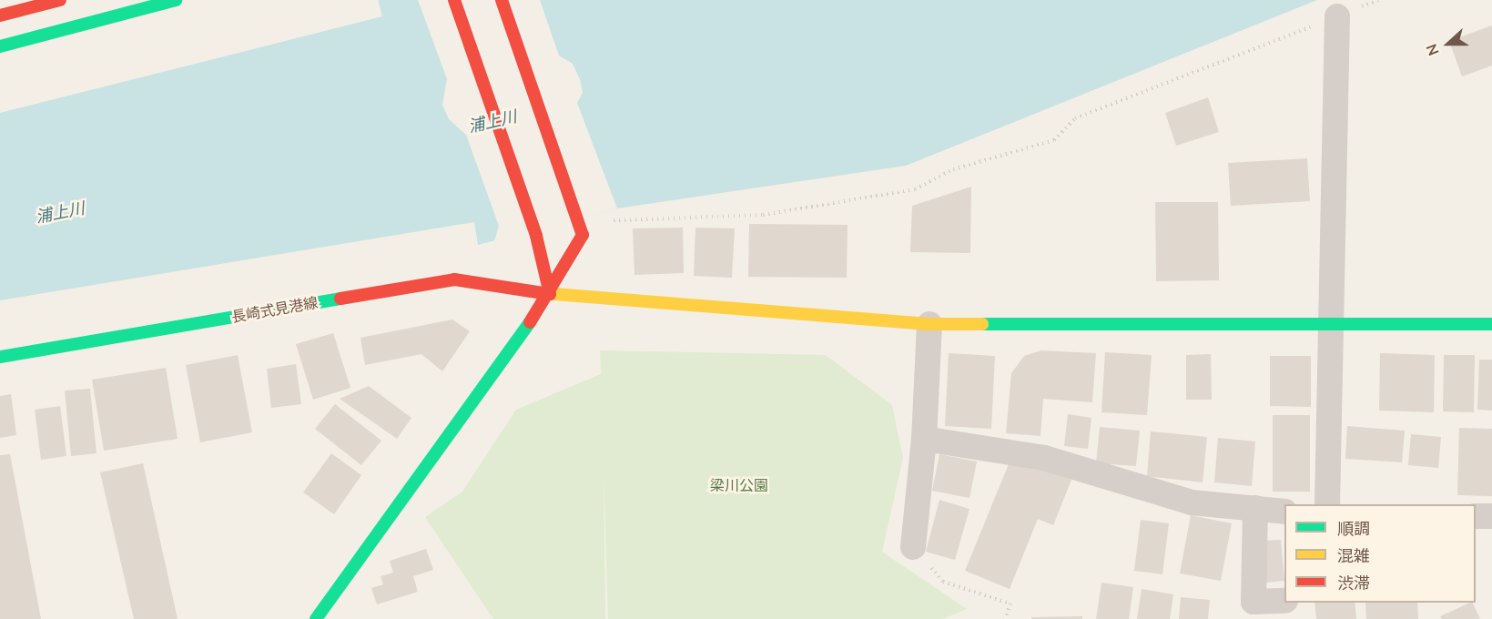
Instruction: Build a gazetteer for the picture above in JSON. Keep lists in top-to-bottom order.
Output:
{
  "streets": {
    "main road": ["長崎式見港線"]
  },
  "water": ["浦上川"],
  "parks": ["梁川公園"],
  "legend": ["順調", "混雑", "渋滞"],
  "north": "left"
}
